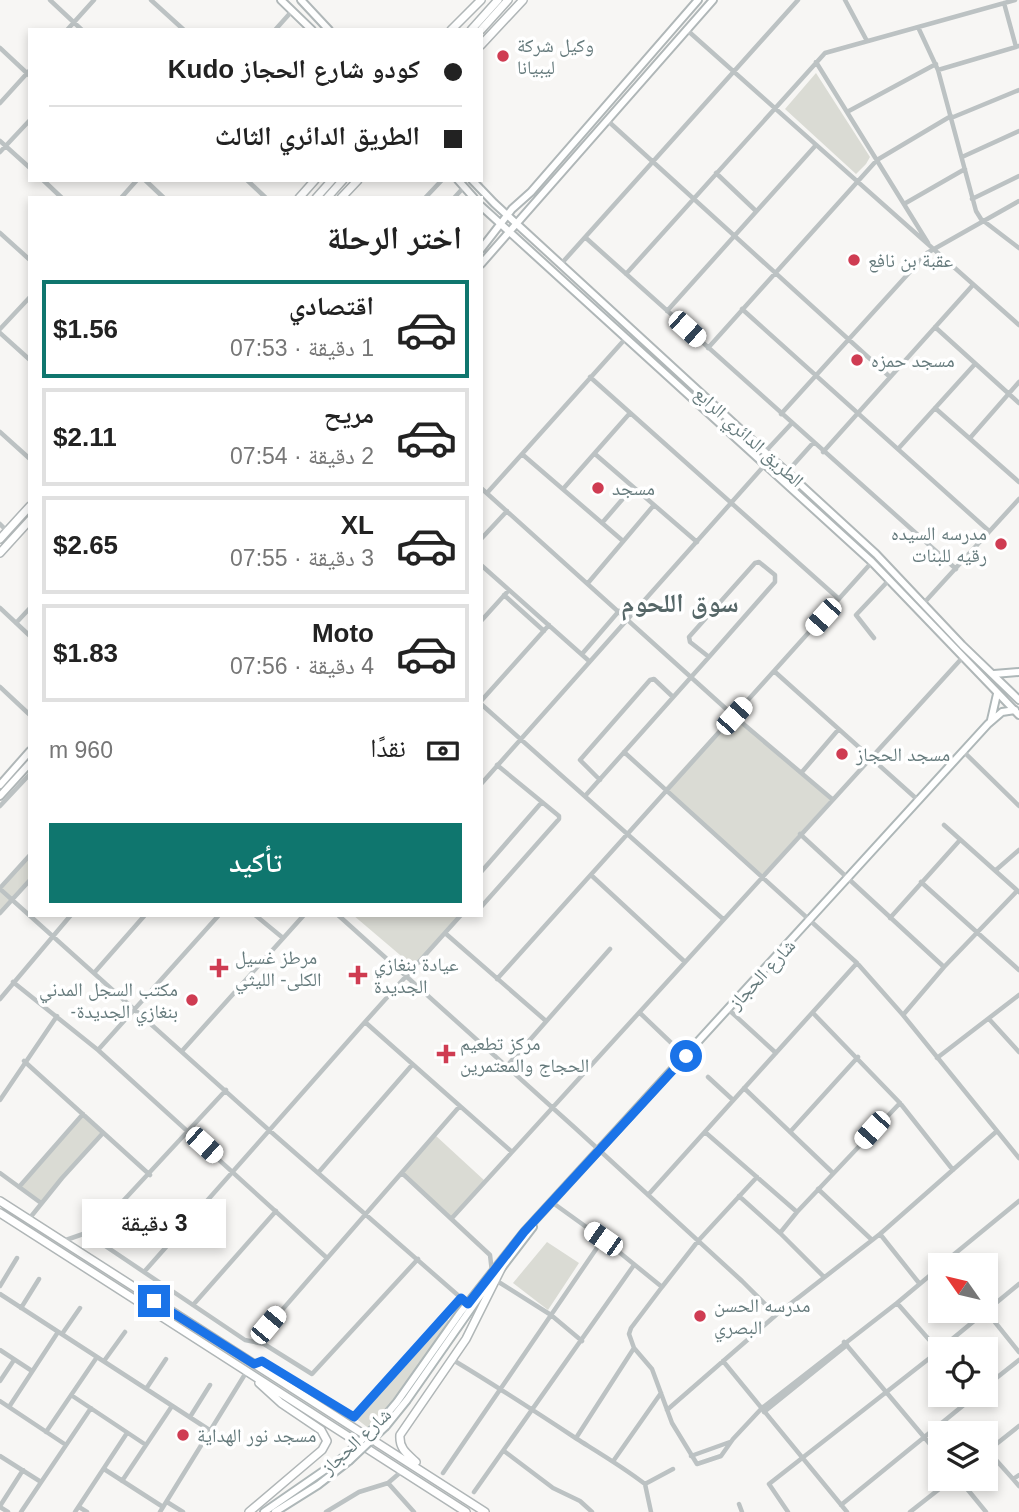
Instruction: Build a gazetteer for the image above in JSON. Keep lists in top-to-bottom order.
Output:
{
  "streets": {
    "main road": ["الطريق الدائري الرابع", "شارع الحجاز"]
  },
  "crossings": [
    ["الطريق الدائري الرابع", "شارع الحجاز"]
  ],
  "districts": ["سوق اللحوم"],
  "places": {
    "other": [
      "وكيل شركة ليبيانا",
      "عقبة بن نافع",
      "مسجد حمزه",
      "مسجد",
      "مدرسه السيده رقيه للبنات",
      "مسجد الحجاز",
      "مكتب السجل المدني -بنغازي الجديدة",
      "مدرسه الحسن البصري",
      "مسجد نور الهداية"
    ],
    "health": ["مرطز غسيل الكلى- الليثي", "عيادة بنغازي الجديدة", "مركز تطعيم الحجاج والمعتمرين"]
  },
  "north": "top left",
  "page": {
    "banner": ["كودو شارع الحجاز Kudo", "الطريق الدائري الثالث"],
    "heading": "اختر الرحلة",
    "list": [
      {
        "name": "اقتصادي",
        "note": "1 دقيقة · 07:53",
        "value": "$1.56"
      },
      {
        "name": "مريح",
        "note": "2 دقيقة · 07:54",
        "value": "$2.11"
      },
      {
        "name": "XL",
        "note": "3 دقيقة · 07:55",
        "value": "$2.65"
      },
      {
        "name": "Moto",
        "note": "4 دقيقة · 07:56",
        "value": "$1.83"
      }
    ],
    "pay": ["نقدًا", "960 m"],
    "buttons": "تأكيد",
    "bubble": "3 دقيقة"
  }
}
